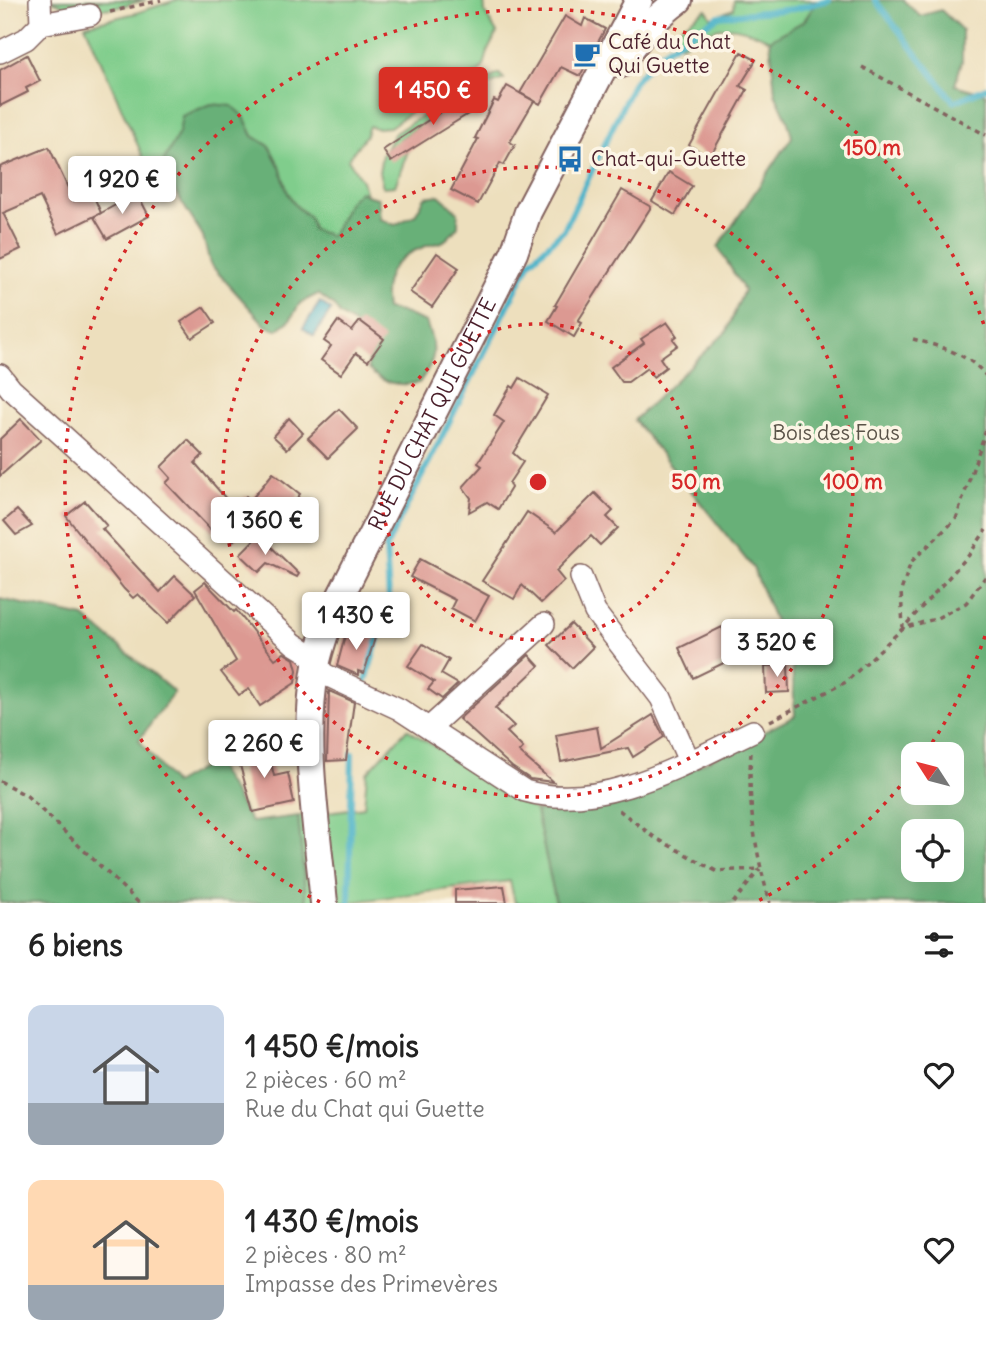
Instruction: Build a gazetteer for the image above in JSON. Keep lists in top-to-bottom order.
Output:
{
  "streets": {
    "main road": ["RUE DU CHAT QUI GUETTE"]
  },
  "parks": ["Bois des Fous"],
  "places": {
    "cafe": ["Café du Chat Qui Guette"],
    "bus stop": ["Chat-qui-Guette"]
  },
  "north": "top left",
  "page": {
    "price": [
      "1 450 €",
      "1 920 €",
      "1 360 €",
      "1 430 €",
      "3 520 €",
      "2 260 €"
    ],
    "heading": "6 biens",
    "list": [
      {
        "name": "1 450 €/mois",
        "note": "2 pièces · 60 m² · Rue du Chat qui Guette"
      },
      {
        "name": "1 430 €/mois",
        "note": "2 pièces · 80 m² · Impasse des Primevères"
      }
    ]
  },
  "rings": ["150 m", "50 m", "100 m"]
}
